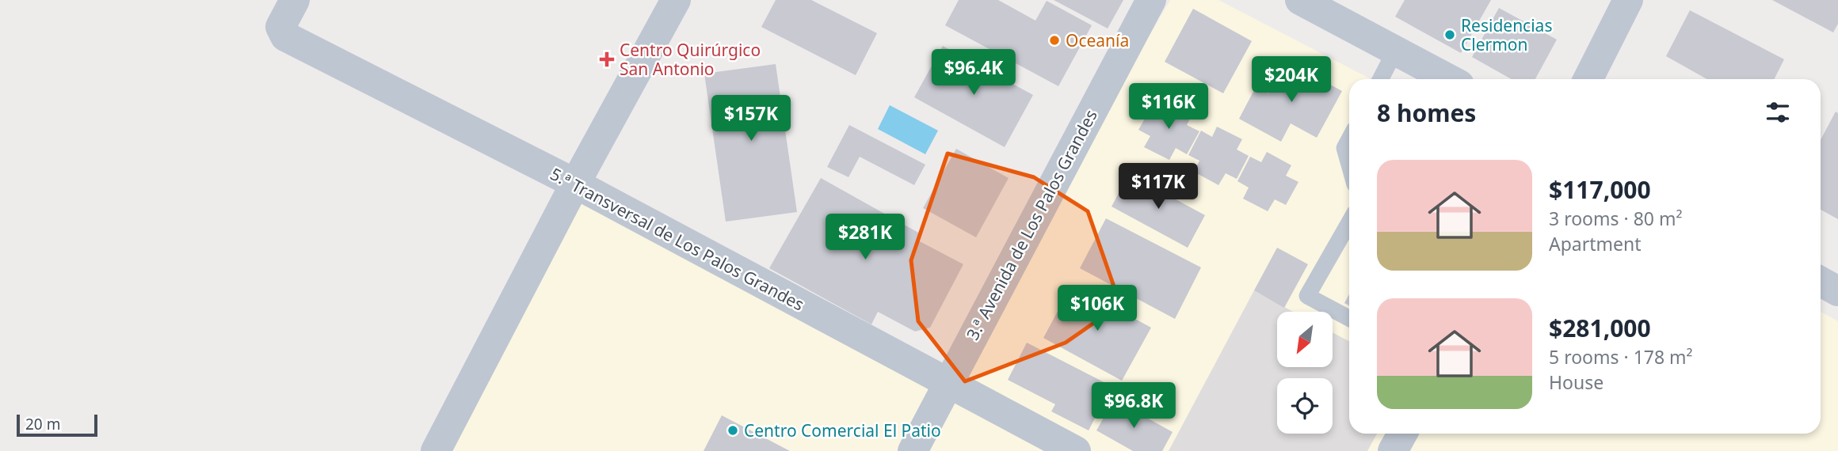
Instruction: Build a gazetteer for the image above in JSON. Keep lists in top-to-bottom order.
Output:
{
  "streets": {
    "street": ["3.ª Avenida de Los Palos Grandes", "5.ª Transversal de Los Palos Grandes"]
  },
  "crossings": [
    ["3.ª Avenida de Los Palos Grandes", "5.ª Transversal de Los Palos Grandes"]
  ],
  "places": {
    "other": ["Residencias Clermon", "Oceanía", "Centro Comercial El Patio"],
    "health": ["Centro Quirúrgico San Antonio"]
  },
  "scale_bar": "20 m",
  "north": "bottom left",
  "page": {
    "price": [
      "$96.4K",
      "$204K",
      "$116K",
      "$157K",
      "$117K",
      "$281K",
      "$106K",
      "$96.8K"
    ],
    "heading": "8 homes",
    "list": [
      {
        "name": "$117,000",
        "note": "3 rooms · 80 m² · Apartment"
      },
      {
        "name": "$281,000",
        "note": "5 rooms · 178 m² · House"
      }
    ],
    "scale": "20 m"
  }
}
